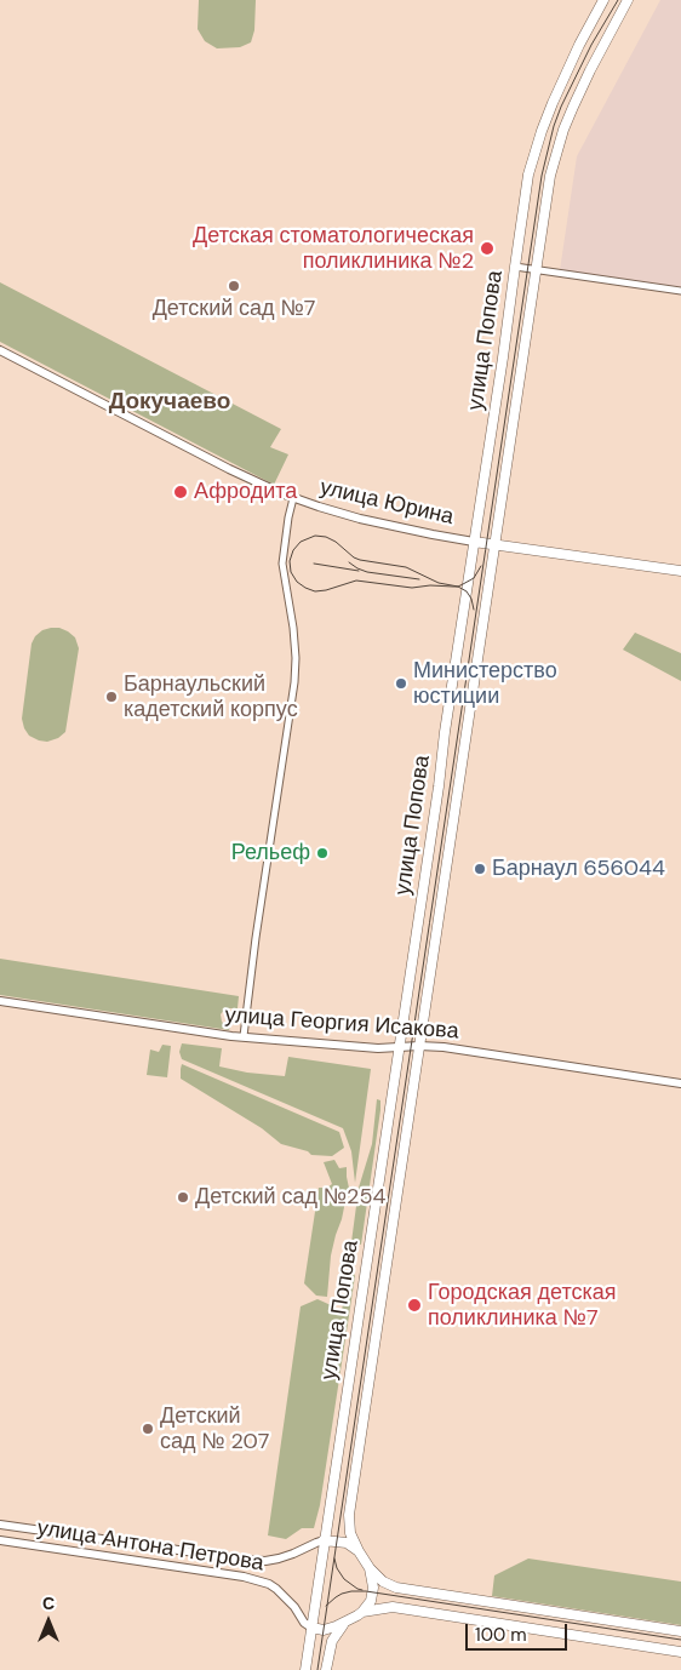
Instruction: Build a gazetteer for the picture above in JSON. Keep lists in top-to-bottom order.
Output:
{
  "streets": {
    "main road": ["улица Попова"],
    "street": ["улица Юрина", "улица Георгия Исакова", "улица Антона Петрова"]
  },
  "crossings": [
    ["улица Попова", "улица Юрина"],
    ["улица Попова", "улица Георгия Исакова"],
    ["улица Попова", "улица Антона Петрова"]
  ],
  "districts": ["Докучаево"],
  "places": [
    "Детская стоматологическая поликлиника №2",
    "Детский сад №7",
    "Афродита",
    "Министерство юстиции",
    "Барнаульский кадетский корпус",
    "Рельеф",
    "Барнаул 656044",
    "Детский сад №254",
    "Городская детская поликлиника №7",
    "Детский сад № 207"
  ],
  "scale_bar": "100 m",
  "north": "top"
}
